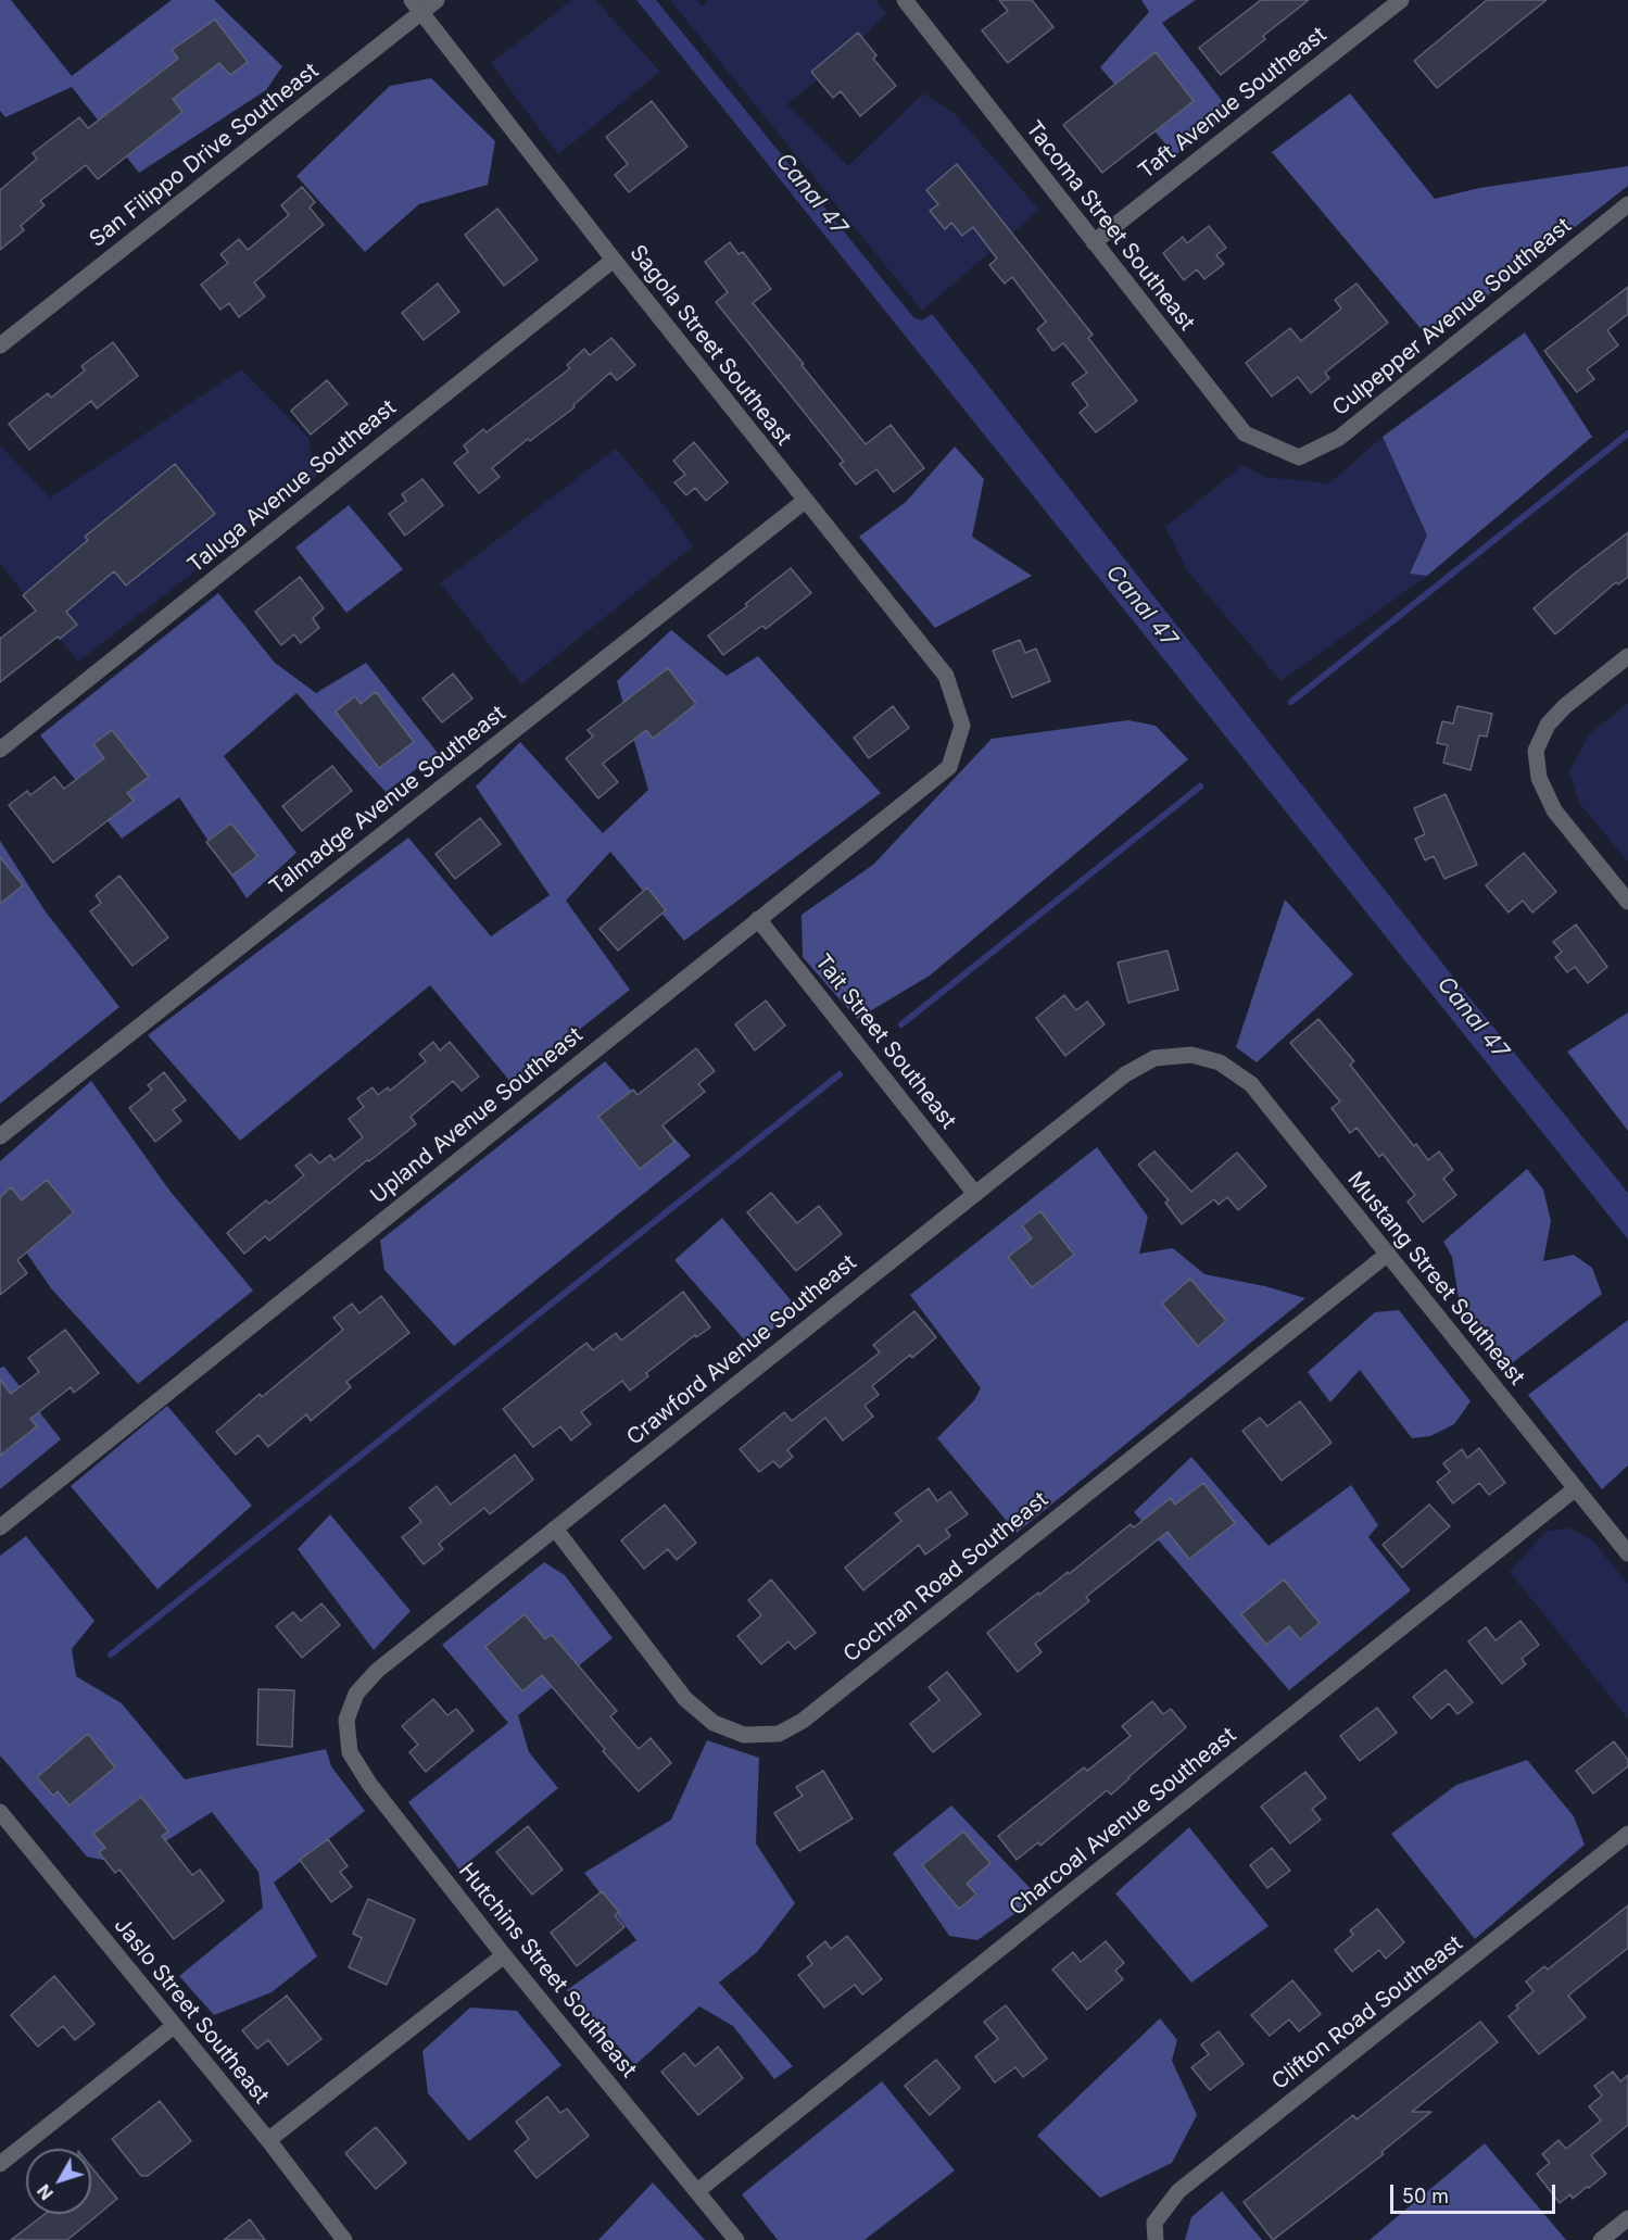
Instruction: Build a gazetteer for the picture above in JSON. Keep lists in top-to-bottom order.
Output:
{
  "streets": {
    "street": [
      "Taft Avenue Southeast",
      "San Filippo Drive Southeast",
      "Tacoma Street Southeast",
      "Culpepper Avenue Southeast",
      "Sagola Street Southeast",
      "Taluga Avenue Southeast",
      "Talmadge Avenue Southeast",
      "Tait Street Southeast",
      "Upland Avenue Southeast",
      "Mustang Street Southeast",
      "Crawford Avenue Southeast",
      "Cochran Road Southeast",
      "Charcoal Avenue Southeast",
      "Hutchins Street Southeast",
      "Jaslo Street Southeast",
      "Clifton Road Southeast"
    ]
  },
  "crossings": [
    ["Taft Avenue Southeast", "Tacoma Street Southeast"],
    ["San Filippo Drive Southeast", "Sagola Street Southeast"],
    ["Tacoma Street Southeast", "Culpepper Avenue Southeast"],
    ["Sagola Street Southeast", "Taluga Avenue Southeast"],
    ["Sagola Street Southeast", "Talmadge Avenue Southeast"],
    ["Sagola Street Southeast", "Upland Avenue Southeast"],
    ["Tait Street Southeast", "Upland Avenue Southeast"],
    ["Tait Street Southeast", "Crawford Avenue Southeast"],
    ["Mustang Street Southeast", "Crawford Avenue Southeast"],
    ["Mustang Street Southeast", "Cochran Road Southeast"],
    ["Mustang Street Southeast", "Charcoal Avenue Southeast"],
    ["Crawford Avenue Southeast", "Cochran Road Southeast"],
    ["Crawford Avenue Southeast", "Hutchins Street Southeast"],
    ["Charcoal Avenue Southeast", "Hutchins Street Southeast"]
  ],
  "water": ["Canal 47"],
  "scale_bar": "50 m",
  "north": "bottom left"
}
